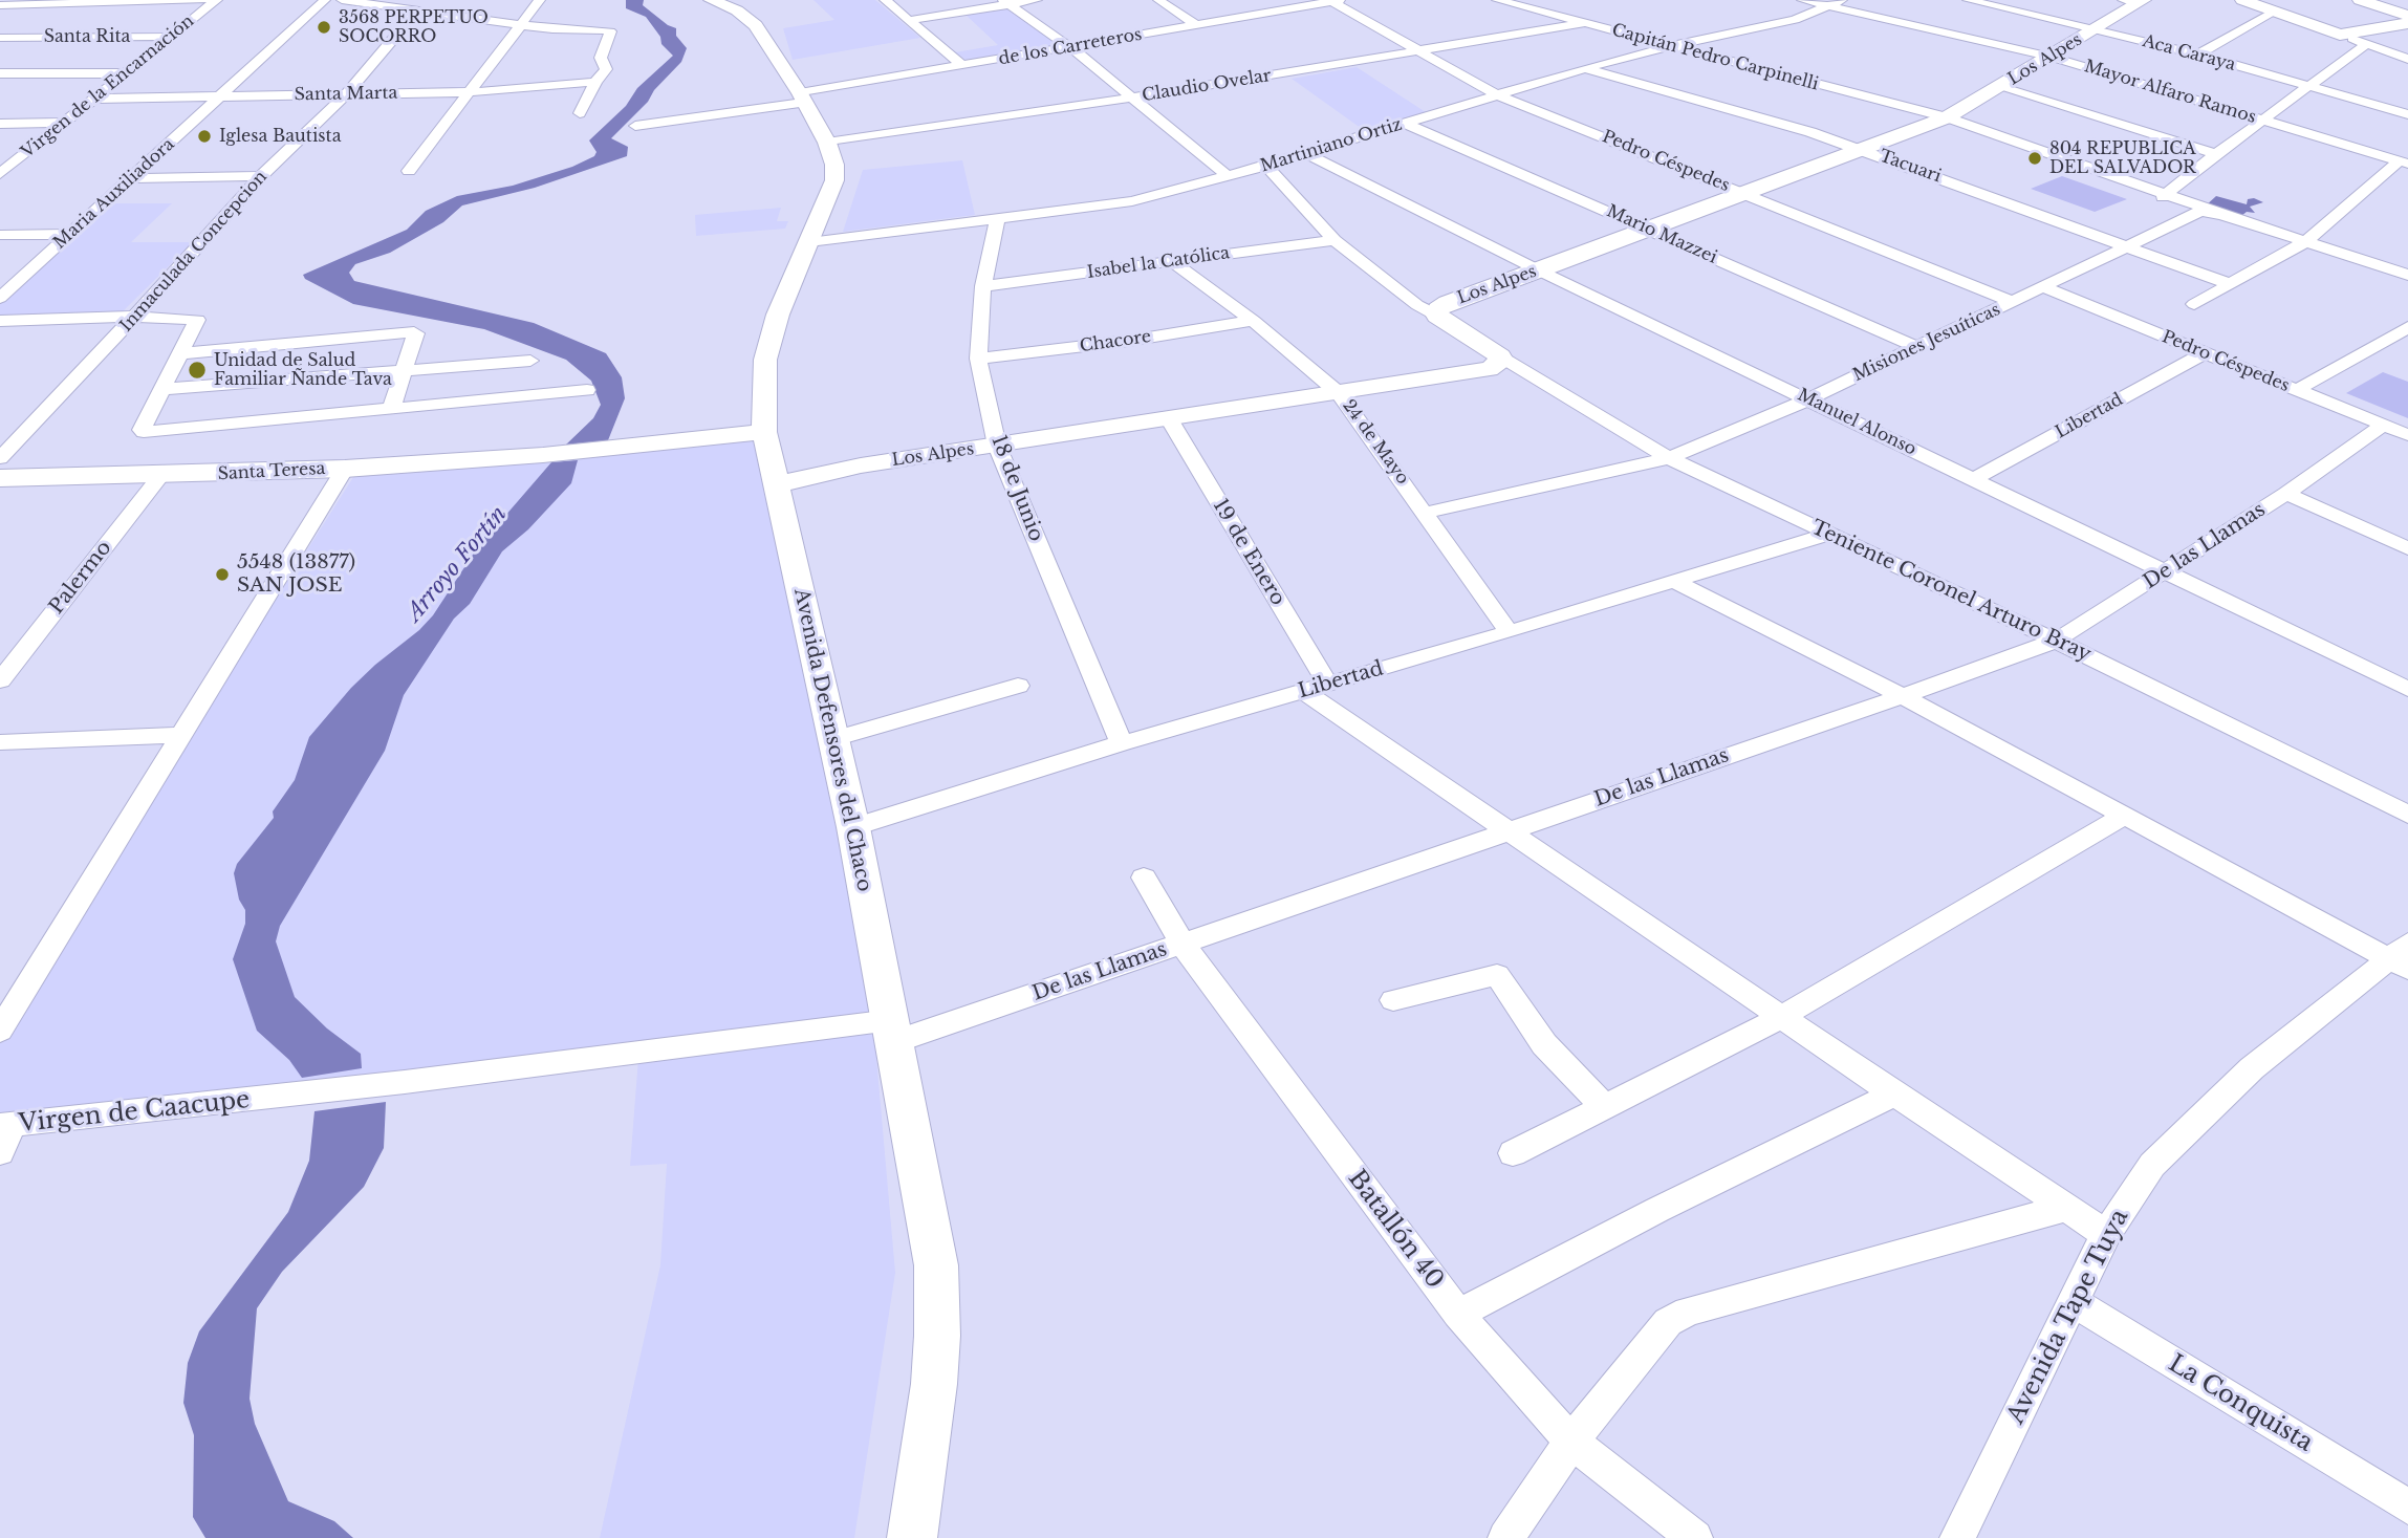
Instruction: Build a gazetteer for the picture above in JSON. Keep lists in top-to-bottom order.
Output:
{
  "streets": {
    "street": [
      "Santa Rita",
      "de los Carreteros",
      "Aca Caraya",
      "Capitán Pedro Carpinelli",
      "Los Alpes",
      "Claudio Ovelar",
      "Virgen de la Encarnación",
      "Mayor Alfaro Ramos",
      "Santa Marta",
      "Martiniano Ortiz",
      "Pedro Céspedes",
      "Tacuari",
      "Maria Auxiliadora",
      "Mario Mazzei",
      "Inmaculada Concepcion",
      "Isabel la Católica",
      "Chacore",
      "Misiones Jesuíticas",
      "Libertad",
      "Manuel Alonso",
      "24 de Mayo",
      "Santa Teresa",
      "18 de Junio",
      "De las Llamas",
      "19 de Enero",
      "Palermo",
      "Teniente Coronel Arturo Bray",
      "Avenida Defensores del Chaco",
      "Virgen de Caacupe",
      "Batallón 40",
      "Avenida Tape Tuya",
      "La Conquista"
    ]
  },
  "crossings": [
    ["Santa Rita", "Virgen de la Encarnación"],
    ["de los Carreteros", "Pedro Céspedes"],
    ["de los Carreteros", "Avenida Defensores del Chaco"],
    ["Aca Caraya", "Los Alpes"],
    ["Capitán Pedro Carpinelli", "Los Alpes"],
    ["Capitán Pedro Carpinelli", "Claudio Ovelar"],
    ["Capitán Pedro Carpinelli", "Martiniano Ortiz"],
    ["Capitán Pedro Carpinelli", "Misiones Jesuíticas"],
    ["Los Alpes", "Mayor Alfaro Ramos"],
    ["Los Alpes", "Pedro Céspedes"],
    ["Los Alpes", "Tacuari"],
    ["Los Alpes", "Mario Mazzei"],
    ["Los Alpes", "Manuel Alonso"],
    ["Los Alpes", "24 de Mayo"],
    ["Los Alpes", "18 de Junio"],
    ["Los Alpes", "19 de Enero"],
    ["Los Alpes", "Teniente Coronel Arturo Bray"],
    ["Los Alpes", "Avenida Defensores del Chaco"],
    ["Claudio Ovelar", "Pedro Céspedes"],
    ["Claudio Ovelar", "Avenida Defensores del Chaco"],
    ["Virgen de la Encarnación", "Santa Marta"],
    ["Mayor Alfaro Ramos", "Martiniano Ortiz"],
    ["Santa Marta", "Maria Auxiliadora"],
    ["Santa Marta", "Inmaculada Concepcion"],
    ["Martiniano Ortiz", "Pedro Céspedes"],
    ["Martiniano Ortiz", "Tacuari"],
    ["Martiniano Ortiz", "Mario Mazzei"],
    ["Martiniano Ortiz", "Manuel Alonso"],
    ["Martiniano Ortiz", "18 de Junio"],
    ["Martiniano Ortiz", "Avenida Defensores del Chaco"],
    ["Pedro Céspedes", "Misiones Jesuíticas"],
    ["Pedro Céspedes", "Libertad"],
    ["Pedro Céspedes", "De las Llamas"],
    ["Tacuari", "Misiones Jesuíticas"],
    ["Mario Mazzei", "Misiones Jesuíticas"],
    ["Isabel la Católica", "24 de Mayo"],
    ["Isabel la Católica", "18 de Junio"],
    ["Chacore", "24 de Mayo"],
    ["Chacore", "18 de Junio"],
    ["Misiones Jesuíticas", "Manuel Alonso"],
    ["Misiones Jesuíticas", "24 de Mayo"],
    ["Misiones Jesuíticas", "Teniente Coronel Arturo Bray"],
    ["Libertad", "Manuel Alonso"],
    ["Libertad", "24 de Mayo"],
    ["Libertad", "18 de Junio"],
    ["Libertad", "19 de Enero"],
    ["Libertad", "Teniente Coronel Arturo Bray"],
    ["Libertad", "Avenida Defensores del Chaco"],
    ["Manuel Alonso", "De las Llamas"],
    ["Santa Teresa", "Palermo"],
    ["Santa Teresa", "Avenida Defensores del Chaco"],
    ["De las Llamas", "Teniente Coronel Arturo Bray"],
    ["De las Llamas", "Avenida Defensores del Chaco"],
    ["De las Llamas", "Virgen de Caacupe"],
    ["De las Llamas", "Batallón 40"],
    ["Avenida Tape Tuya", "La Conquista"]
  ],
  "water": ["Arroyo Fortín"],
  "places": [
    "3568 PERPETUO SOCORRO",
    "Iglesa Bautista",
    "804 REPUBLICA DEL SALVADOR",
    "Unidad de Salud Familiar Ñande Tava",
    "5548 (13877) SAN JOSE"
  ]
}
